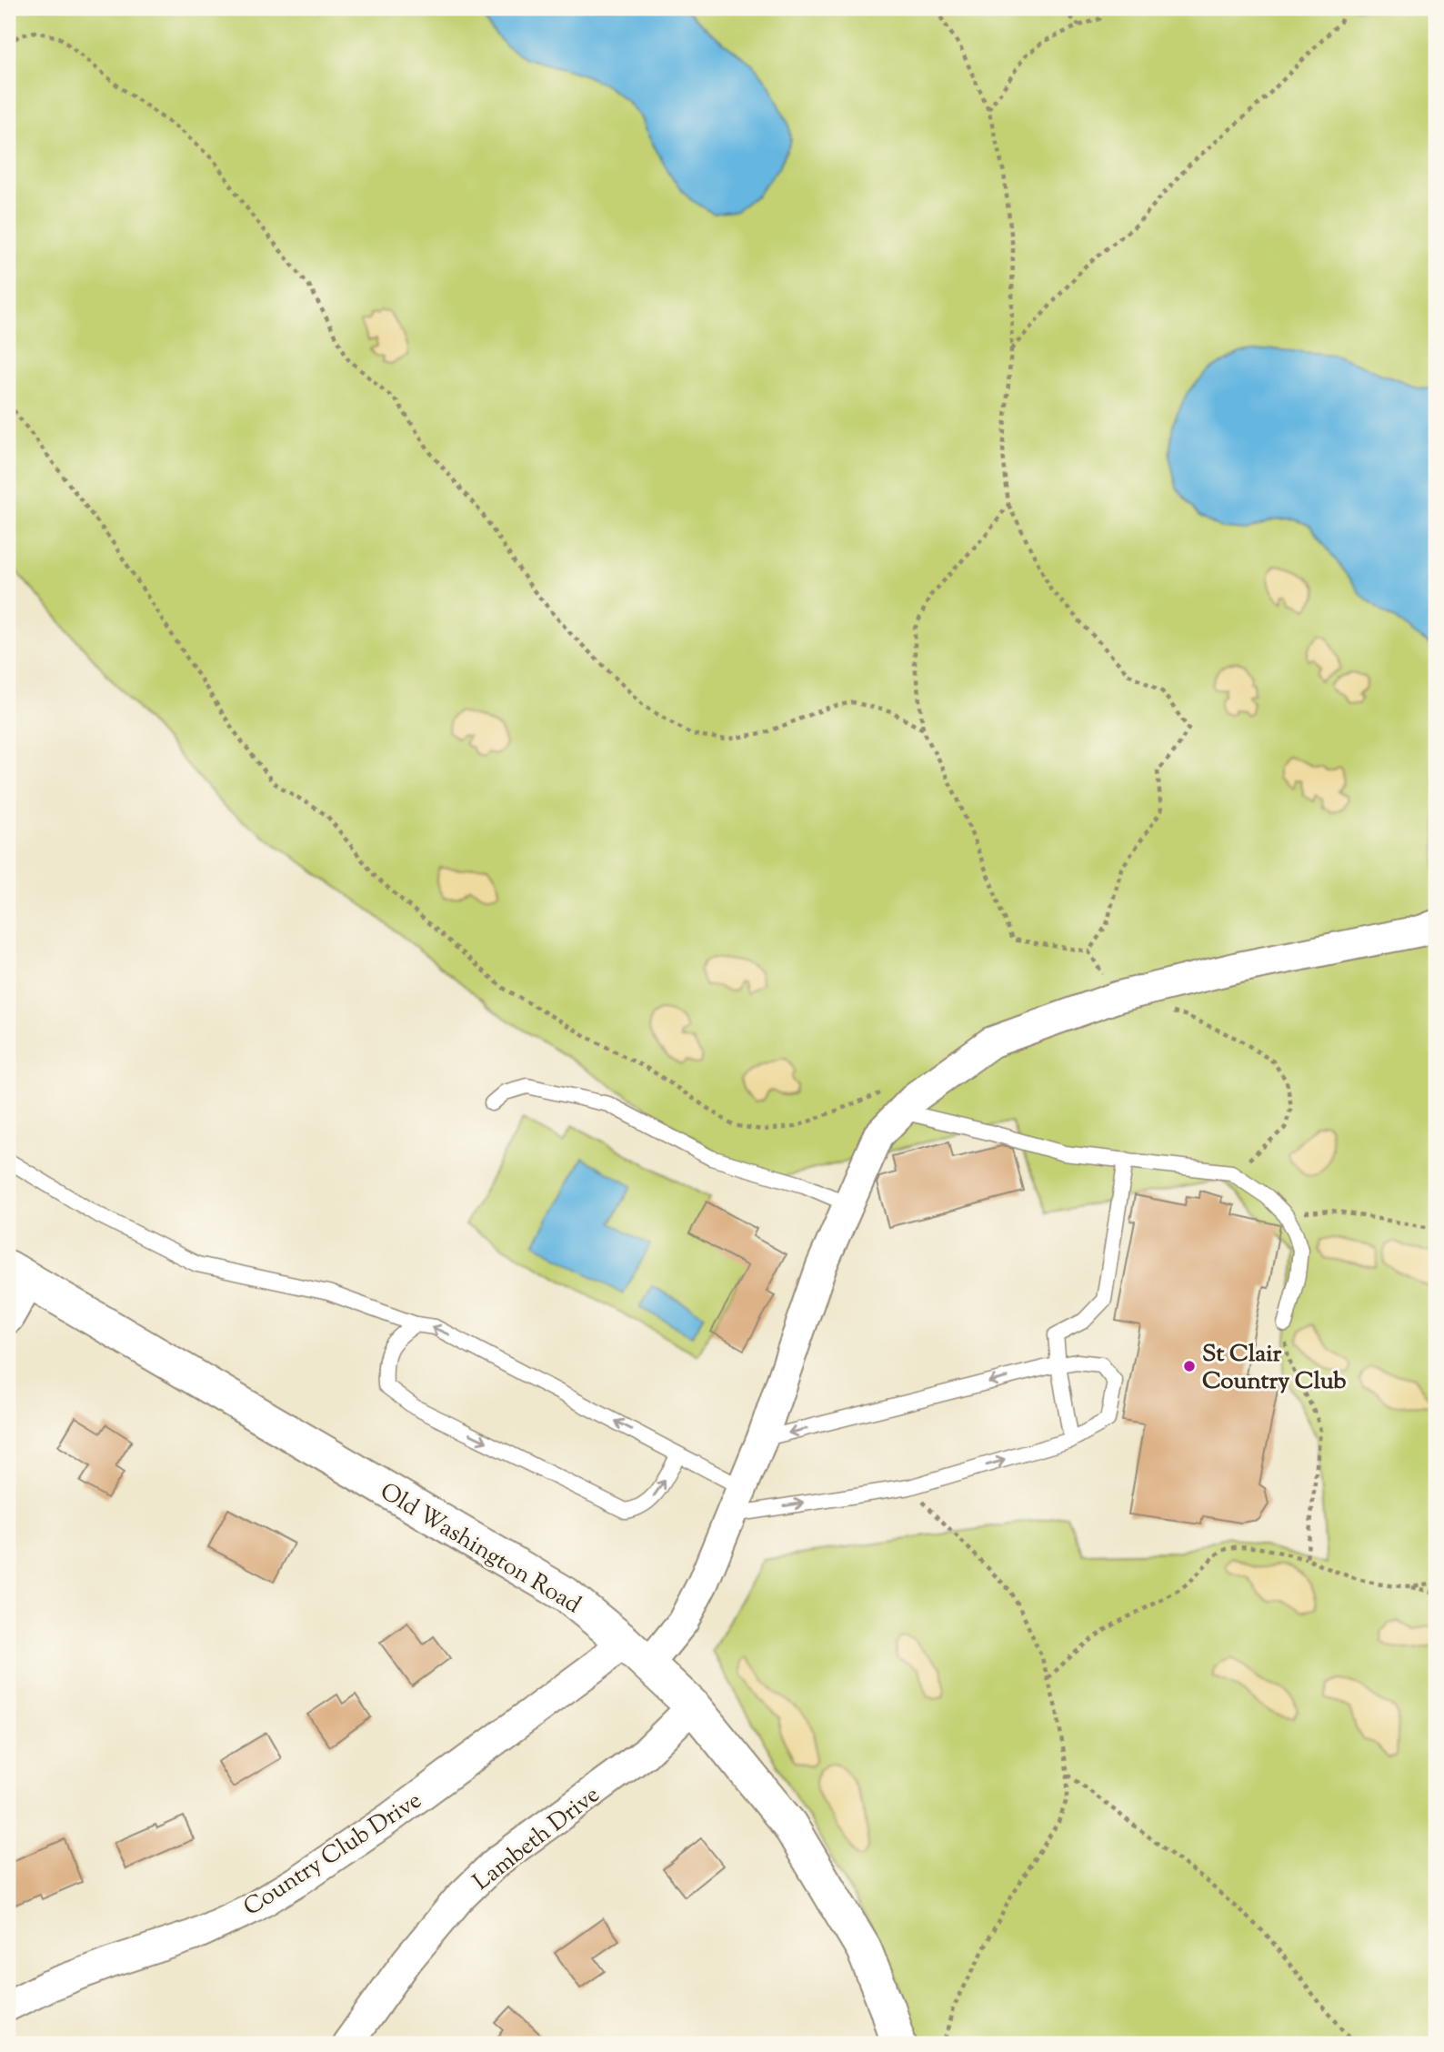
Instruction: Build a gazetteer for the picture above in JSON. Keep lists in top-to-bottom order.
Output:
{
  "streets": {
    "street": ["Old Washington Road", "Lambeth Drive", "Country Club Drive"]
  },
  "crossings": [
    ["Old Washington Road", "Lambeth Drive"],
    ["Old Washington Road", "Country Club Drive"]
  ],
  "places": ["St Clair Country Club"]
}
